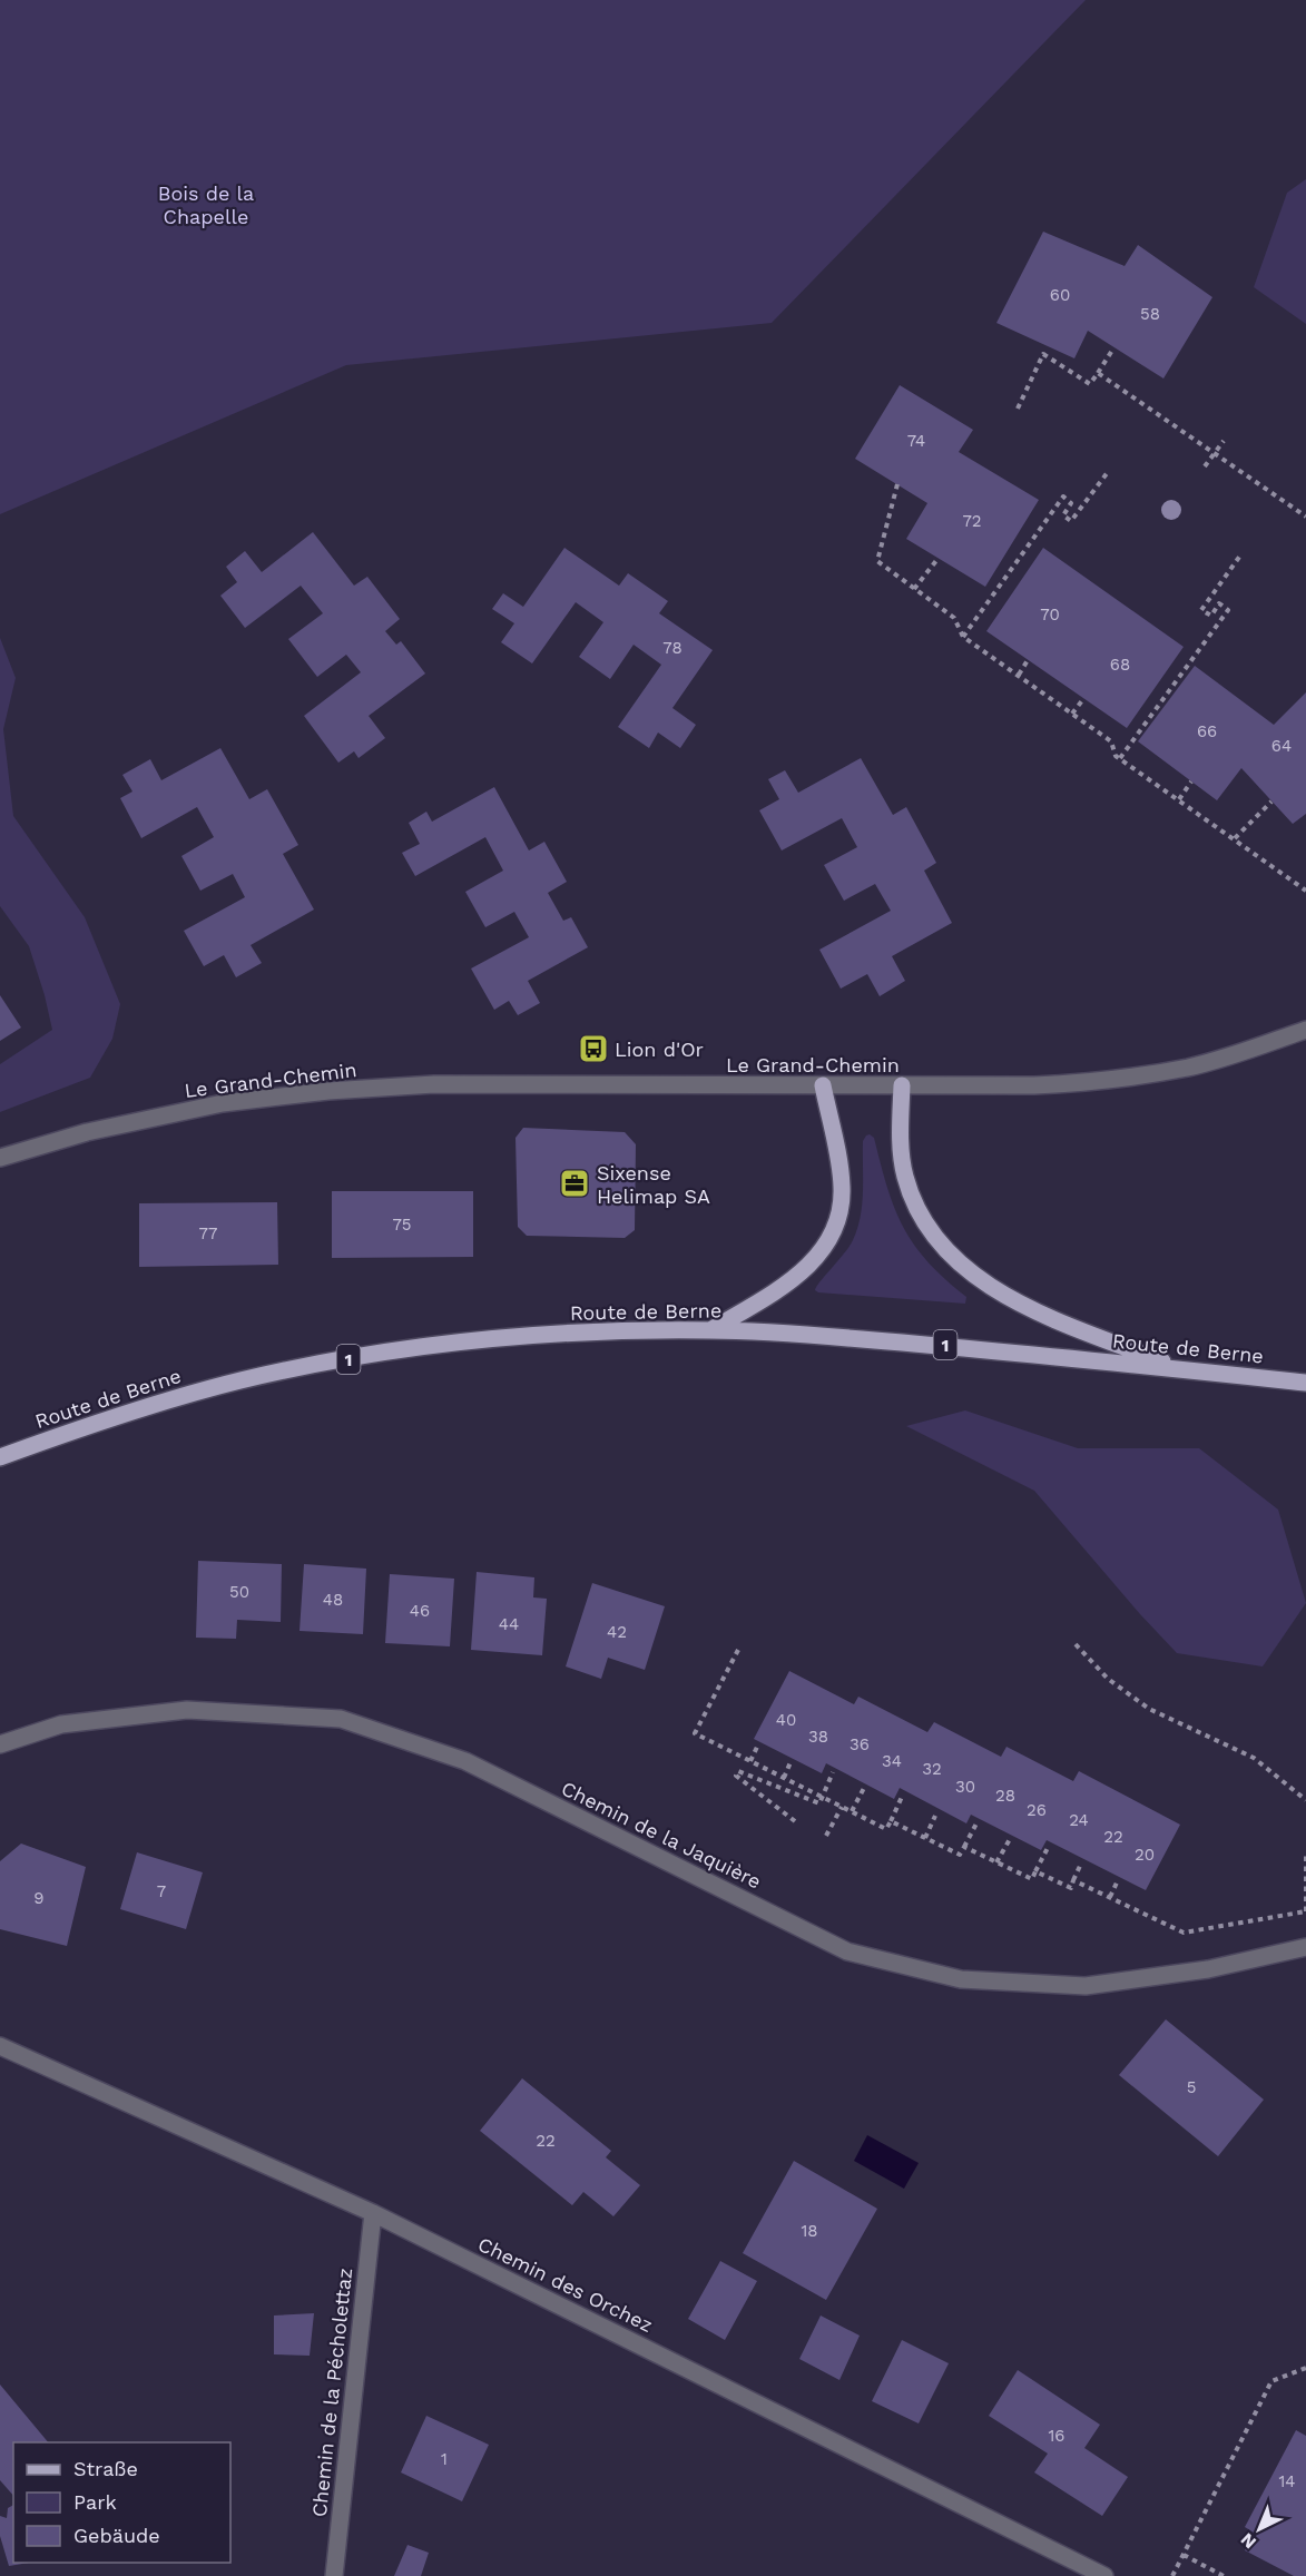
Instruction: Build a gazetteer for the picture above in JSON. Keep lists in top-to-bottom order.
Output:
{
  "streets": {
    "main road": ["Route de Berne", "1"],
    "street": [
      "Le Grand-Chemin",
      "Chemin de la Jaquière",
      "Chemin des Orchez",
      "Chemin de la Pécholettaz"
    ]
  },
  "crossings": [
    ["Chemin des Orchez", "Chemin de la Pécholettaz"]
  ],
  "parks": ["Bois de la Chapelle"],
  "places": {
    "bus stop": ["Lion d'Or"],
    "office": ["Sixense Helimap SA"]
  },
  "house_numbers": [
    "60",
    "58",
    "74",
    "72",
    "70",
    "78",
    "68",
    "66",
    "64",
    "75",
    "77",
    "50",
    "48",
    "46",
    "44",
    "42",
    "40",
    "38",
    "36",
    "34",
    "32",
    "30",
    "28",
    "26",
    "24",
    "22",
    "20",
    "7",
    "9",
    "5",
    "22",
    "18",
    "16",
    "1",
    "14"
  ],
  "legend": ["Straße", "Park", "Gebäude"],
  "north": "bottom left"
}
